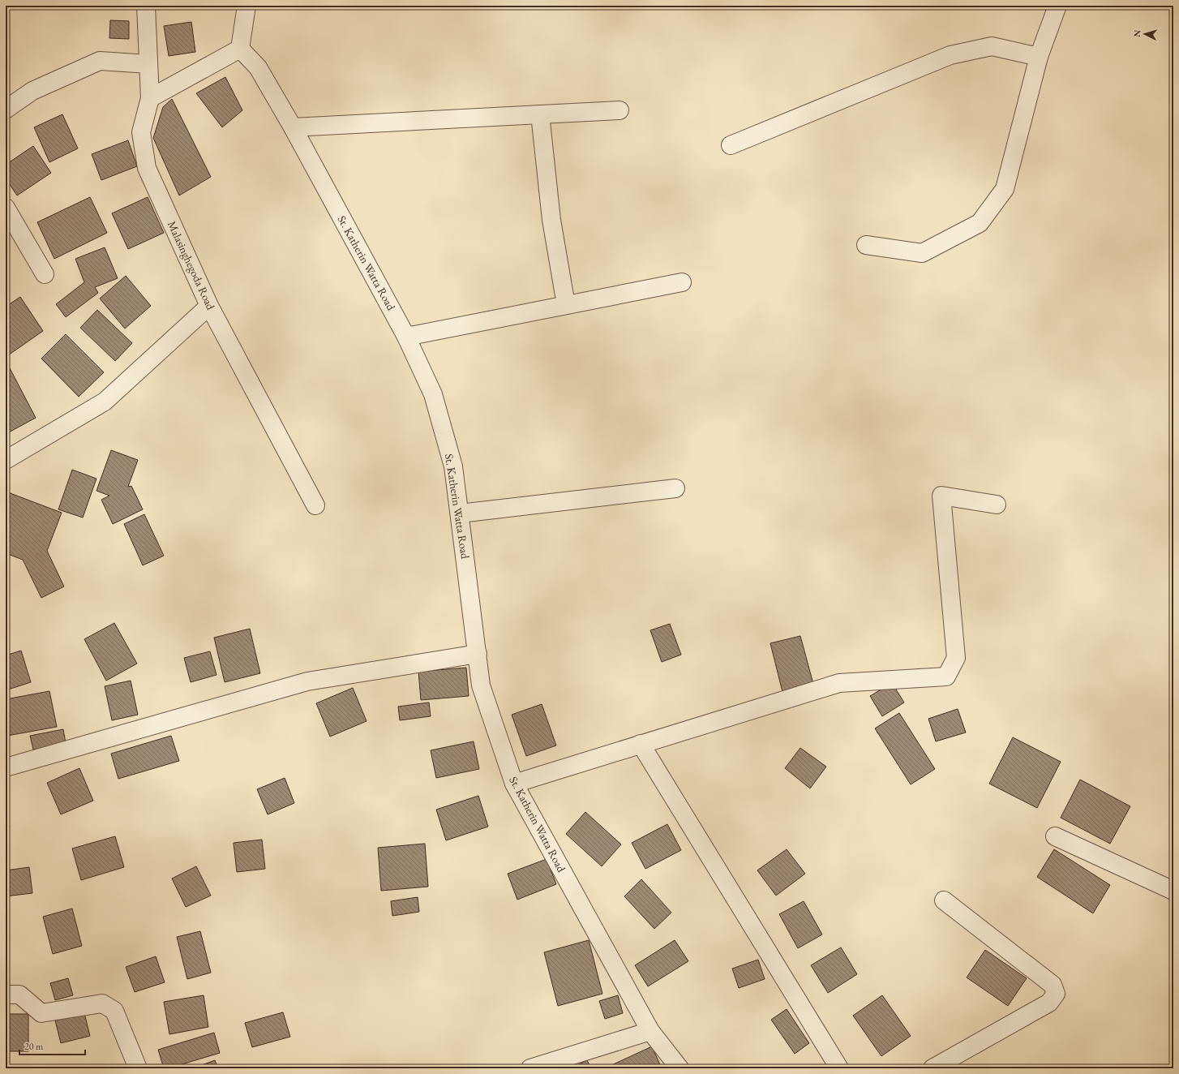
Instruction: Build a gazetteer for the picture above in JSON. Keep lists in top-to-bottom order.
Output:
{
  "streets": {
    "street": ["St. Katherin Watta Road", "Malasinghegoda Road"]
  },
  "scale_bar": "20 m",
  "north": "left"
}
